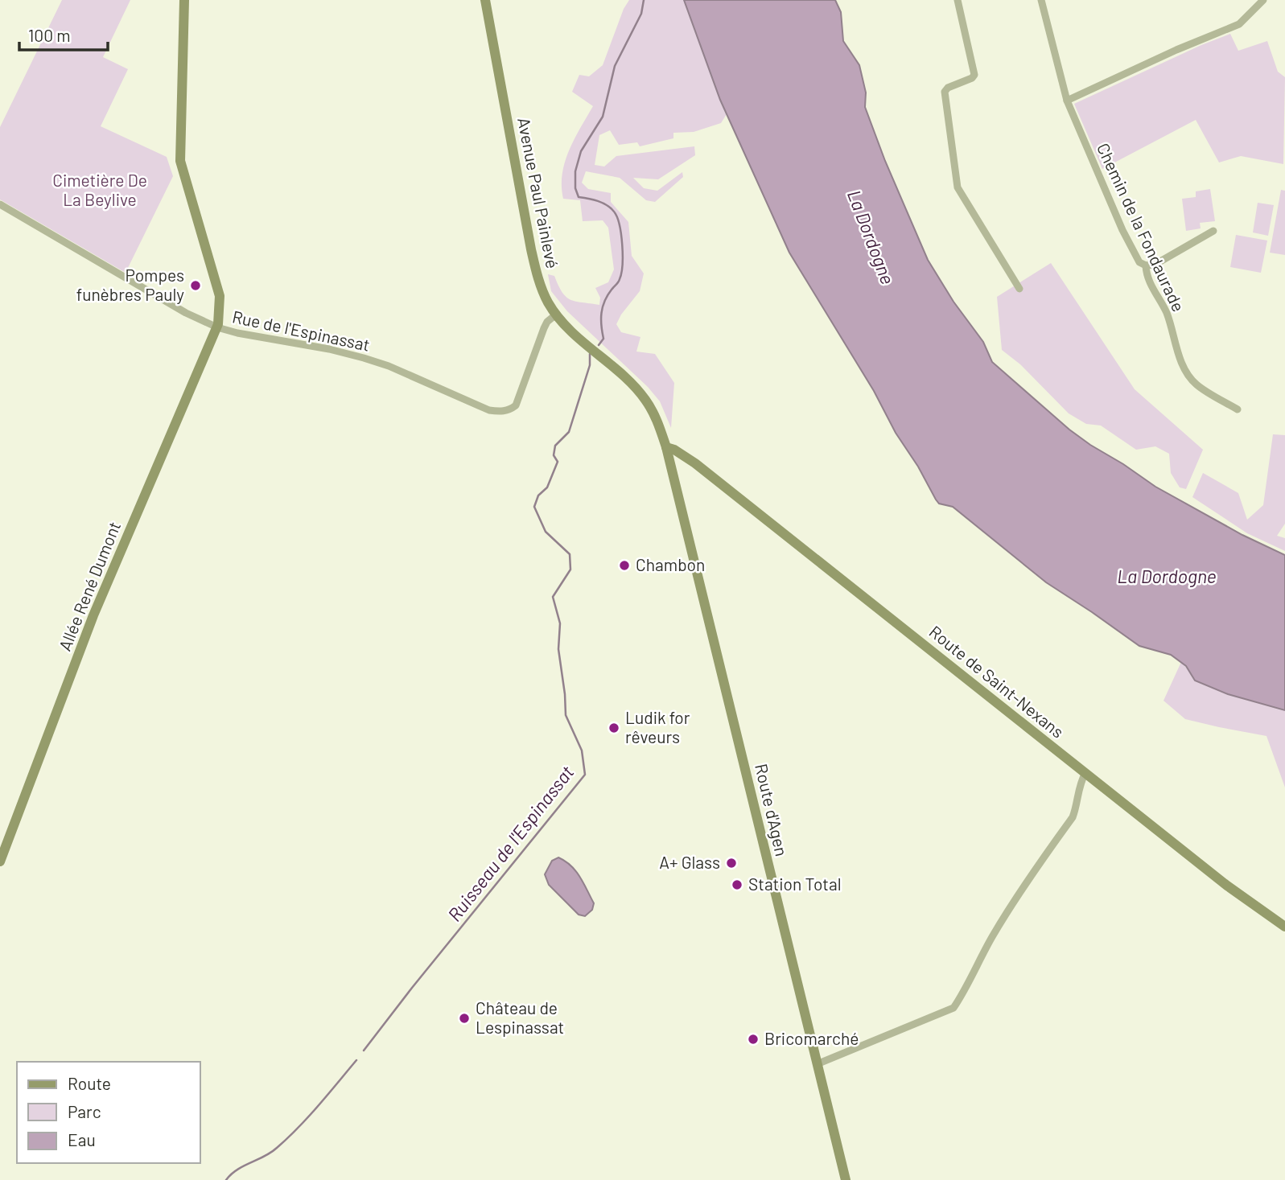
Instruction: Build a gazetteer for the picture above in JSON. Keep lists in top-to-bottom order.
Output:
{
  "streets": {
    "main road": [
      "Avenue Paul Painlevé",
      "Allée René Dumont",
      "Route de Saint-Nexans",
      "Route d'Agen"
    ],
    "street": ["Chemin de la Fondaurade", "Rue de l'Espinassat"]
  },
  "crossings": [
    ["Avenue Paul Painlevé", "Rue de l'Espinassat"],
    ["Avenue Paul Painlevé", "Route de Saint-Nexans"],
    ["Avenue Paul Painlevé", "Route d'Agen"],
    ["Rue de l'Espinassat", "Allée René Dumont"],
    ["Route de Saint-Nexans", "Route d'Agen"]
  ],
  "water": ["La Dordogne", "Ruisseau de l'Espinassat"],
  "parks": ["Cimetière De La Beylive"],
  "places": [
    "Pompes funèbres Pauly",
    "Chambon",
    "Ludik for rêveurs",
    "A+ Glass",
    "Station Total",
    "Château de Lespinassat",
    "Bricomarché"
  ],
  "legend": ["Route", "Parc", "Eau"],
  "scale_bar": "100 m"
}
